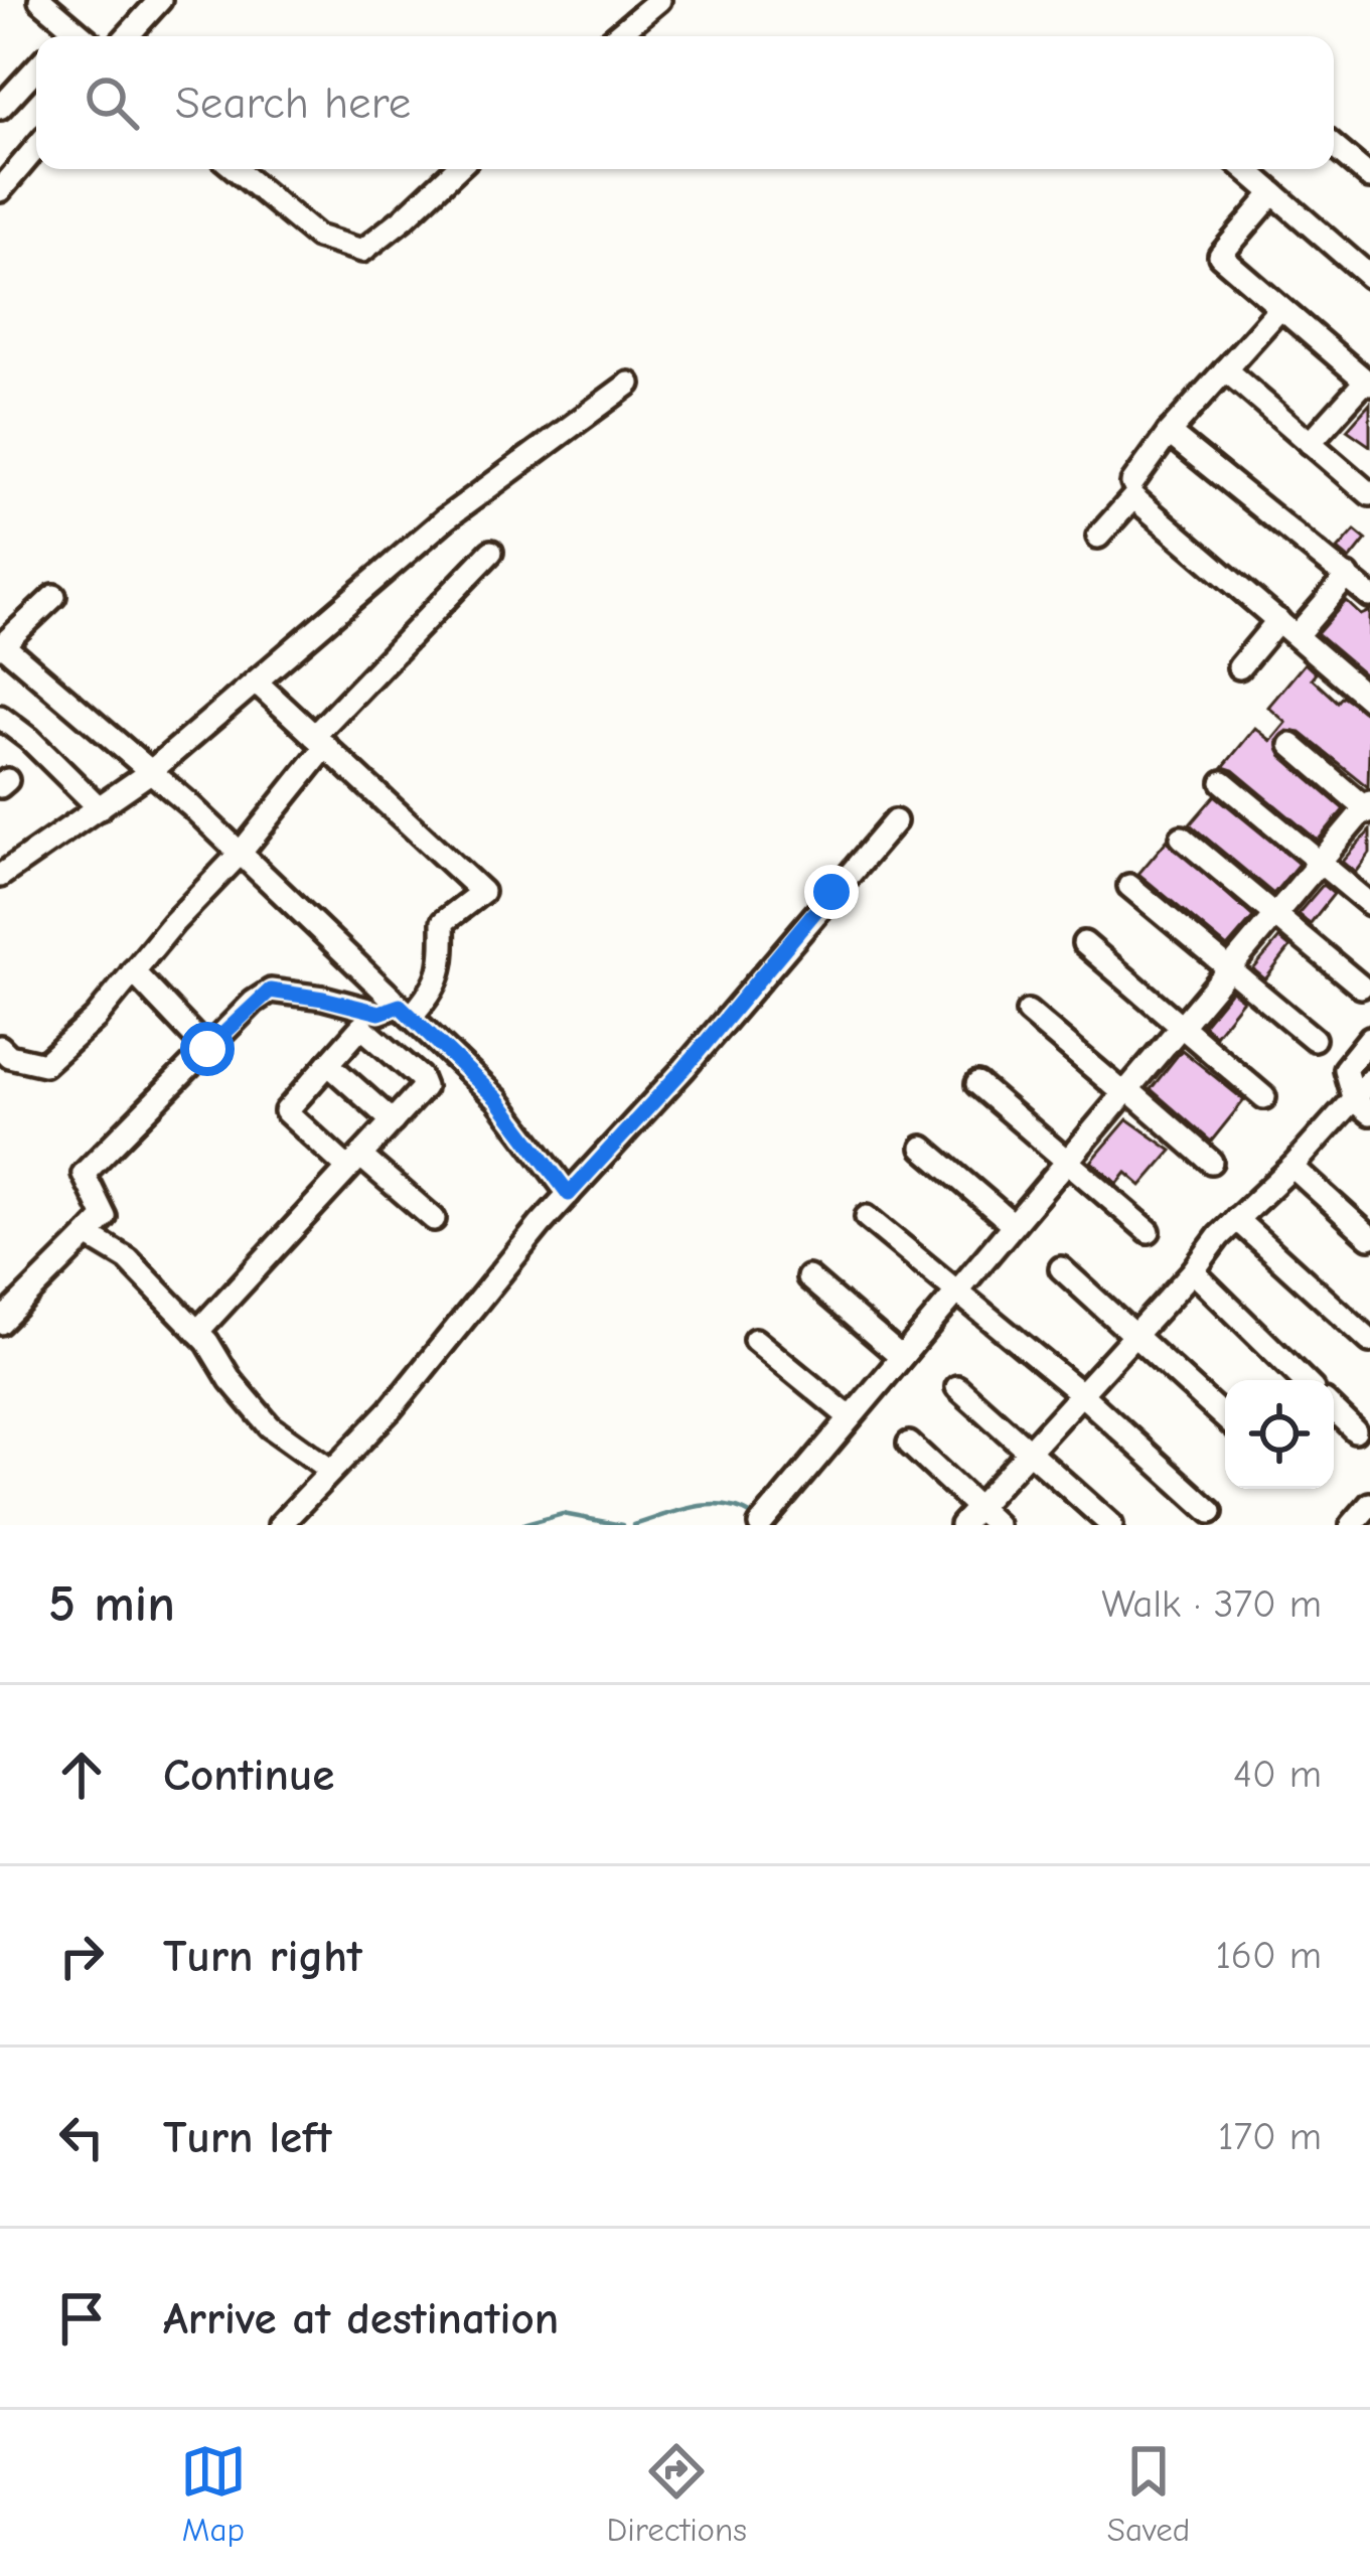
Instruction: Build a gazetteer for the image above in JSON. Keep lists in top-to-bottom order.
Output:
{
  "page": {
    "search": "Search here",
    "heading": ["5 min", "Walk · 370 m"],
    "list": [
      ["Continue", "40 m"],
      ["Turn right", "160 m"],
      ["Turn left", "170 m"],
      "Arrive at destination"
    ],
    "nav": ["Map", "Directions", "Saved"]
  }
}
